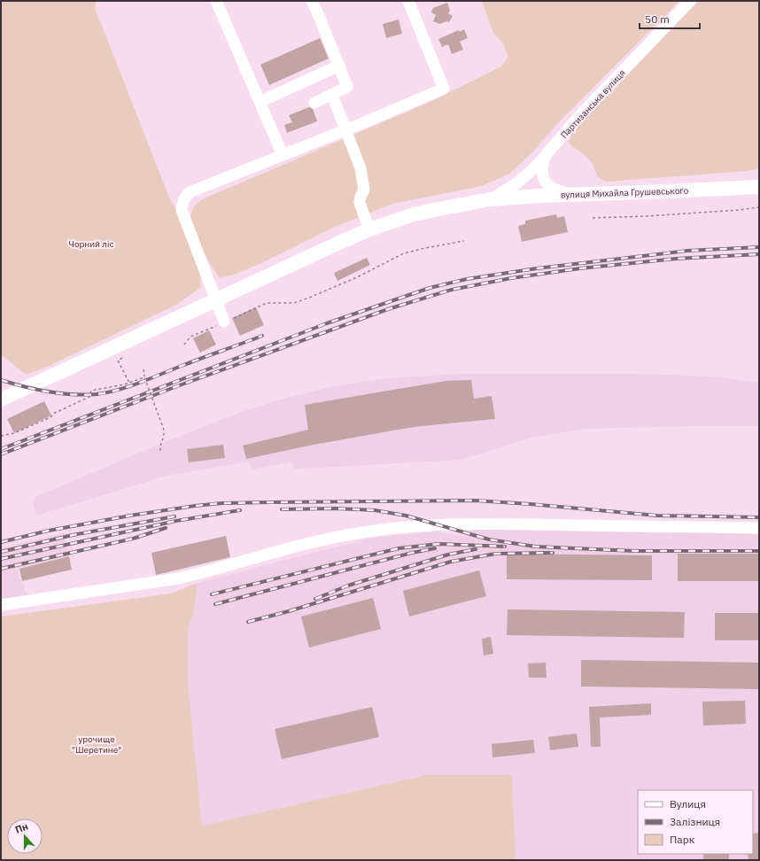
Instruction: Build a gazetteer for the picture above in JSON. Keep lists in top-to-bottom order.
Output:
{
  "streets": {
    "main road": ["вулиця Михайла Грушевського"],
    "street": ["Партизанська вулиця"]
  },
  "crossings": [
    ["Партизанська вулиця", "вулиця Михайла Грушевського"]
  ],
  "parks": ["Чорний ліс", "урочище \"Шеретине\""],
  "legend": ["Вулиця", "Залізниця", "Парк"],
  "scale_bar": "50 m",
  "north": "top"
}
